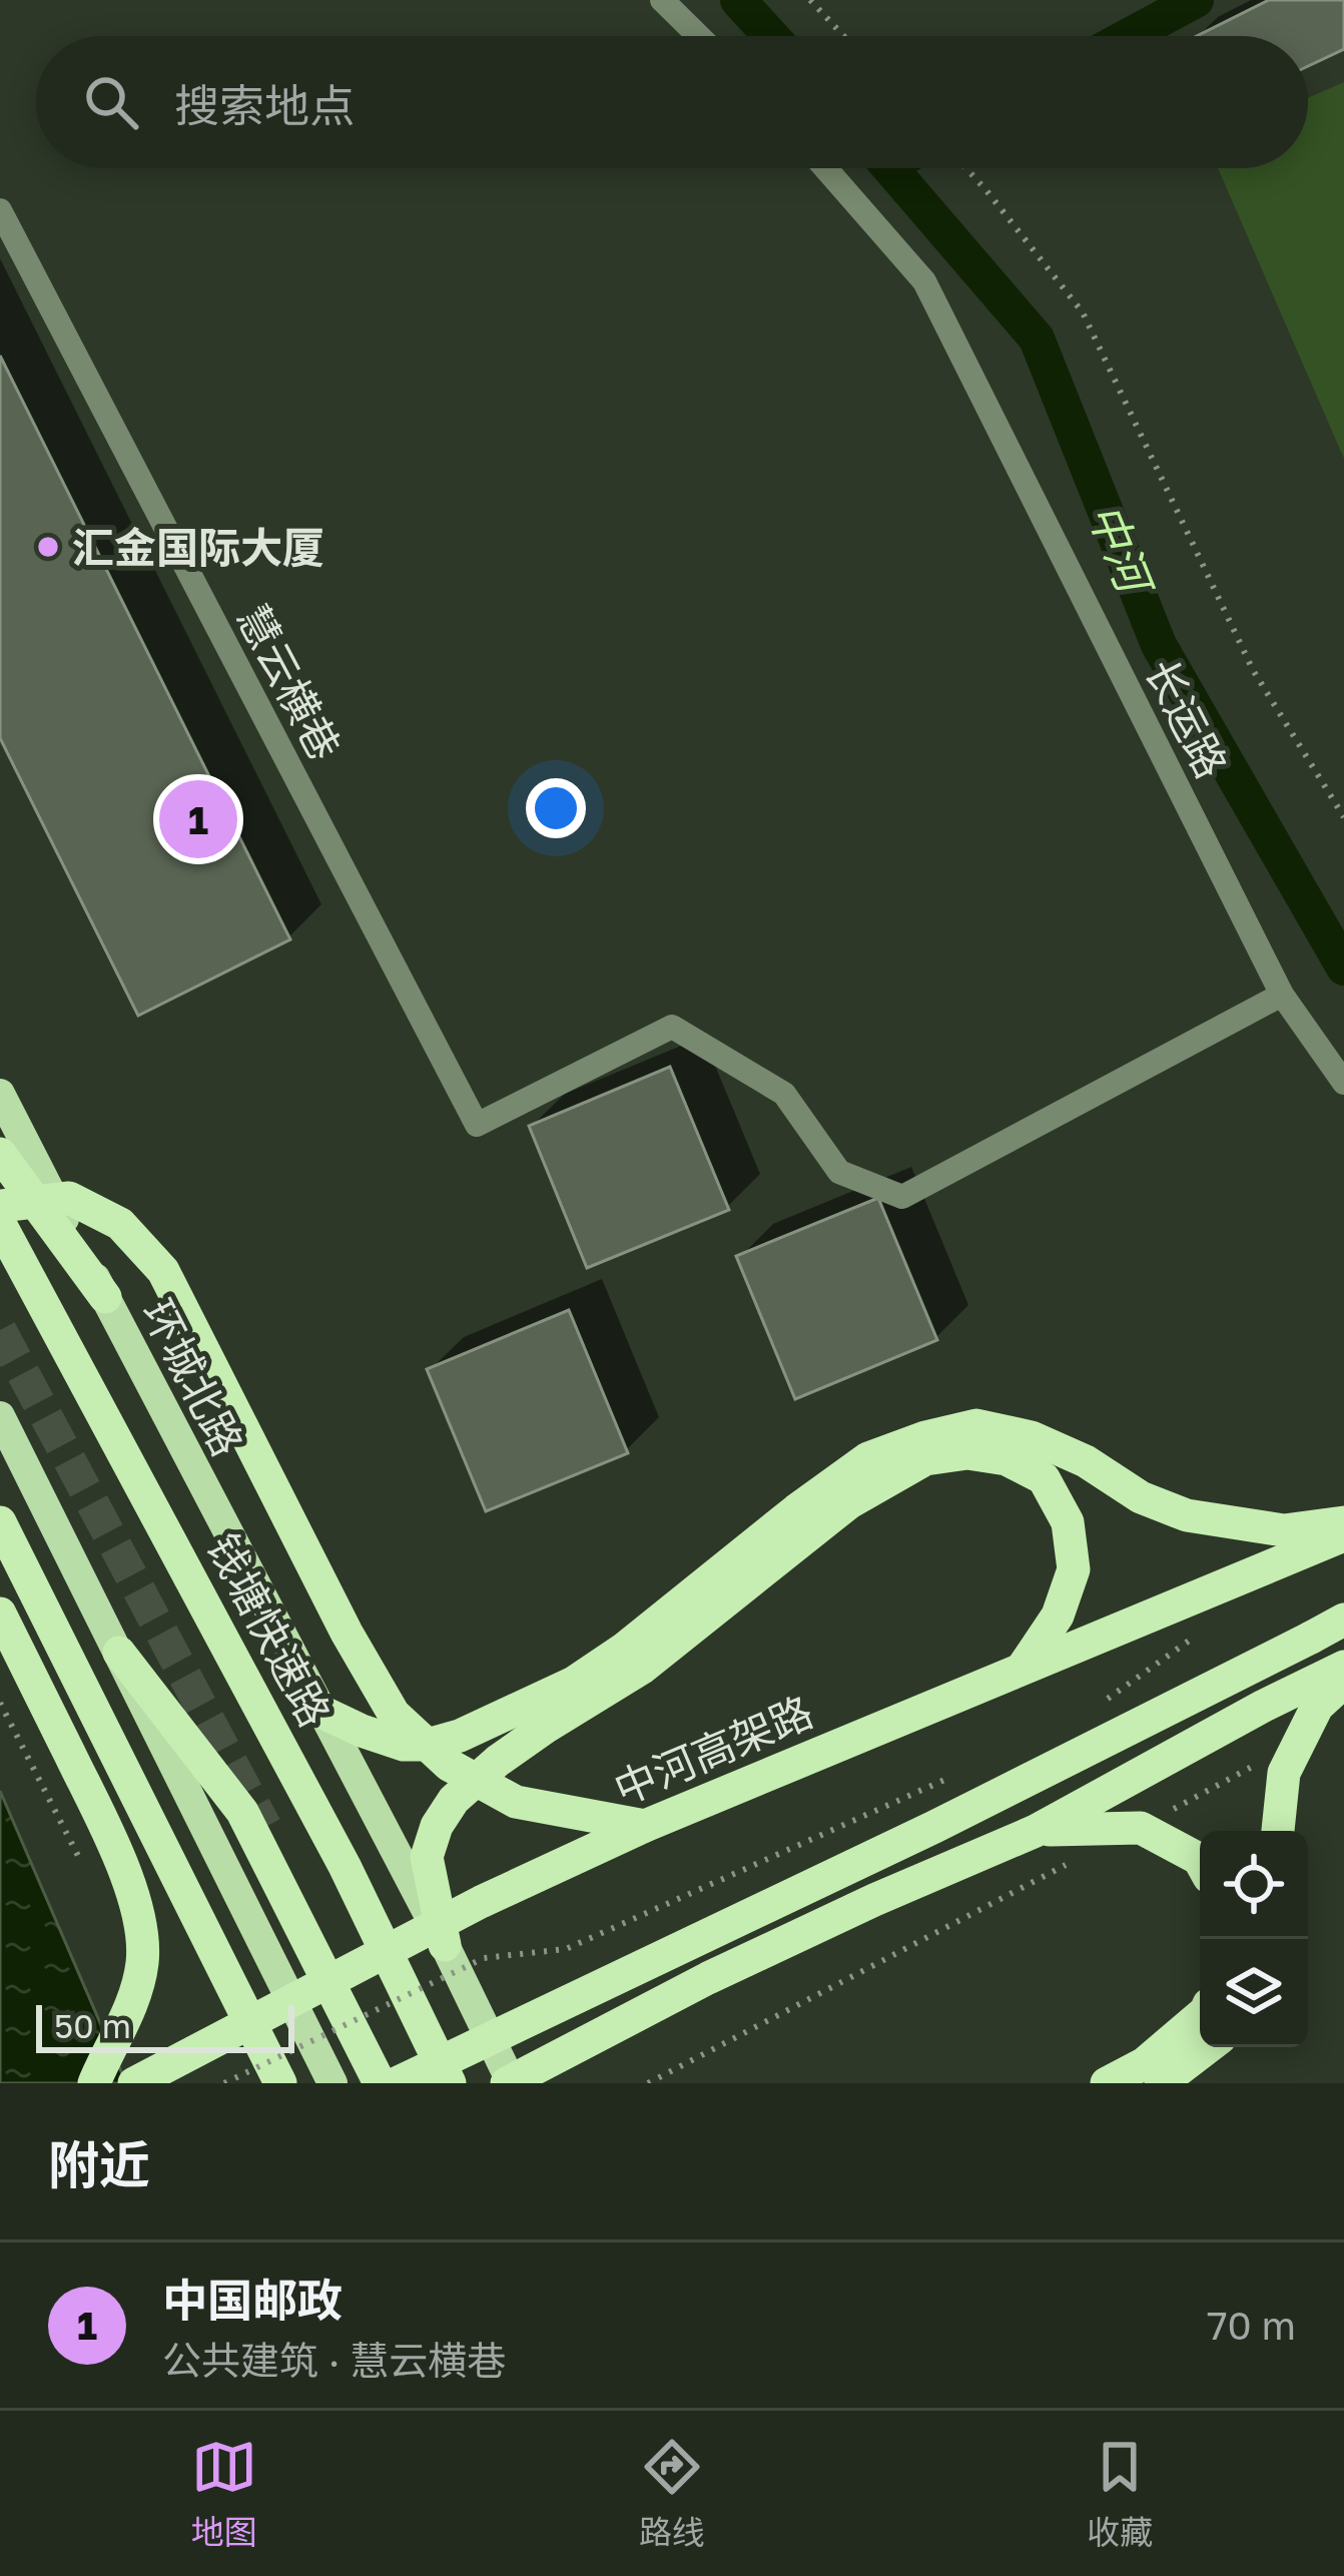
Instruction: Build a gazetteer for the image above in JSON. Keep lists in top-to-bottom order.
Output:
{
  "streets": {
    "highway": ["钱塘快速路", "中河高架路"],
    "main road": ["环城北路"],
    "street": ["慧云横巷", "长运路"]
  },
  "crossings": [
    ["慧云横巷", "长运路"]
  ],
  "water": ["中河"],
  "places": ["汇金国际大厦"],
  "scale_bar": "50 m",
  "page": {
    "search": "搜索地点",
    "pins": "1",
    "scale": "50 m",
    "heading": "附近",
    "list": [
      {
        "mark": "1",
        "name": "中国邮政",
        "note": "公共建筑 · 慧云横巷",
        "value": "70 m"
      }
    ],
    "nav": ["地图", "路线", "收藏"]
  }
}
